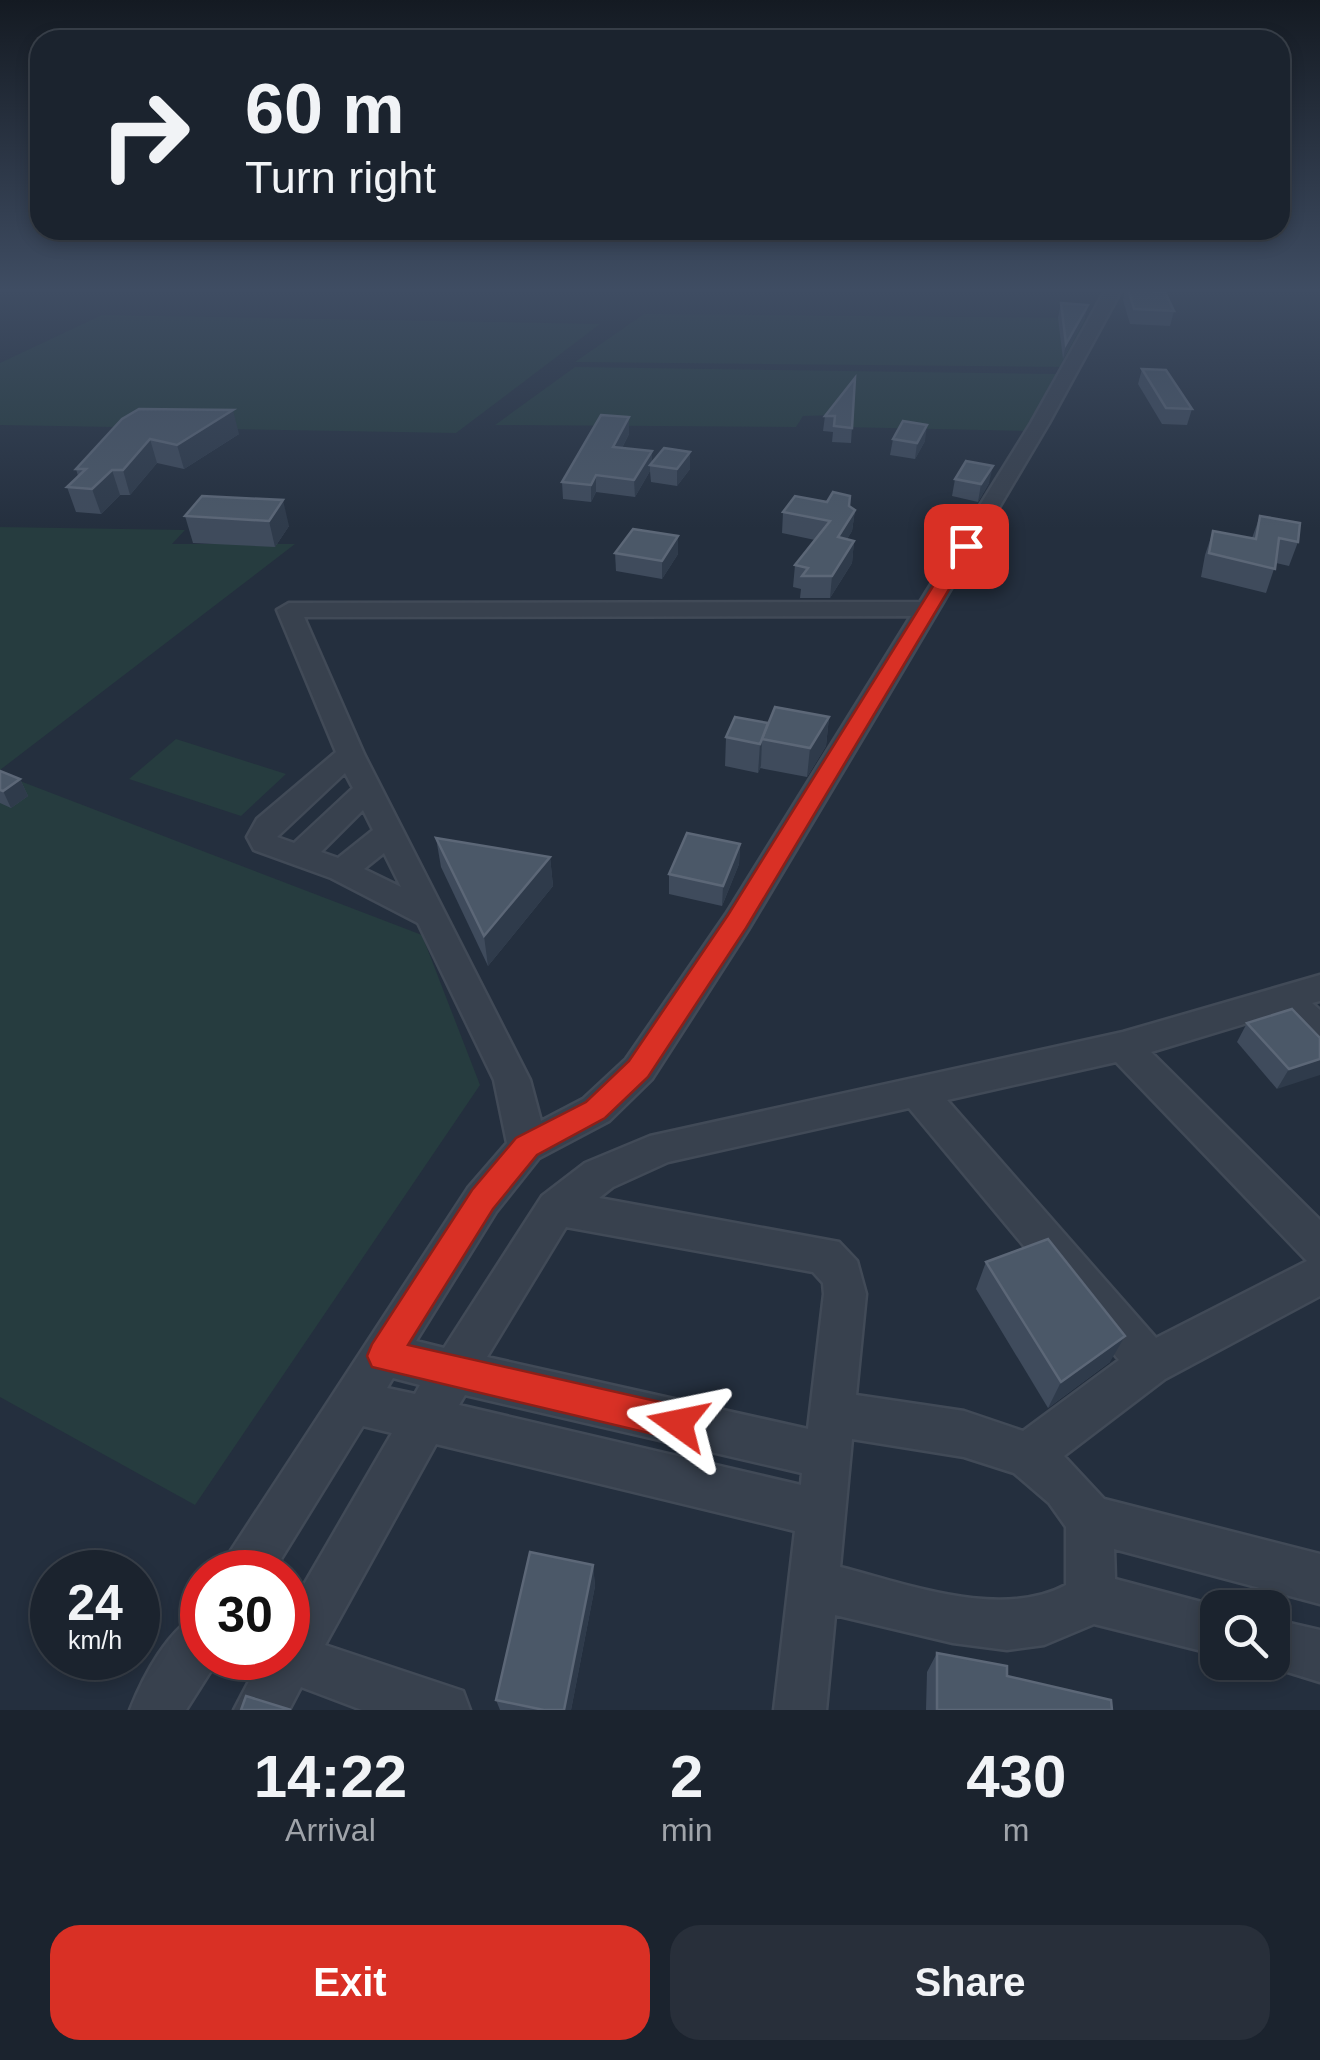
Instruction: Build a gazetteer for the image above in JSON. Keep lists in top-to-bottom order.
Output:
{
  "page": {
    "turn": ["60 m", "Turn right"],
    "speed": "24 km/h",
    "limit": "30",
    "eta": [
      "14:22",
      "Arrival",
      "2",
      "min",
      "430",
      "m"
    ],
    "buttons": ["Exit", "Share"]
  }
}
